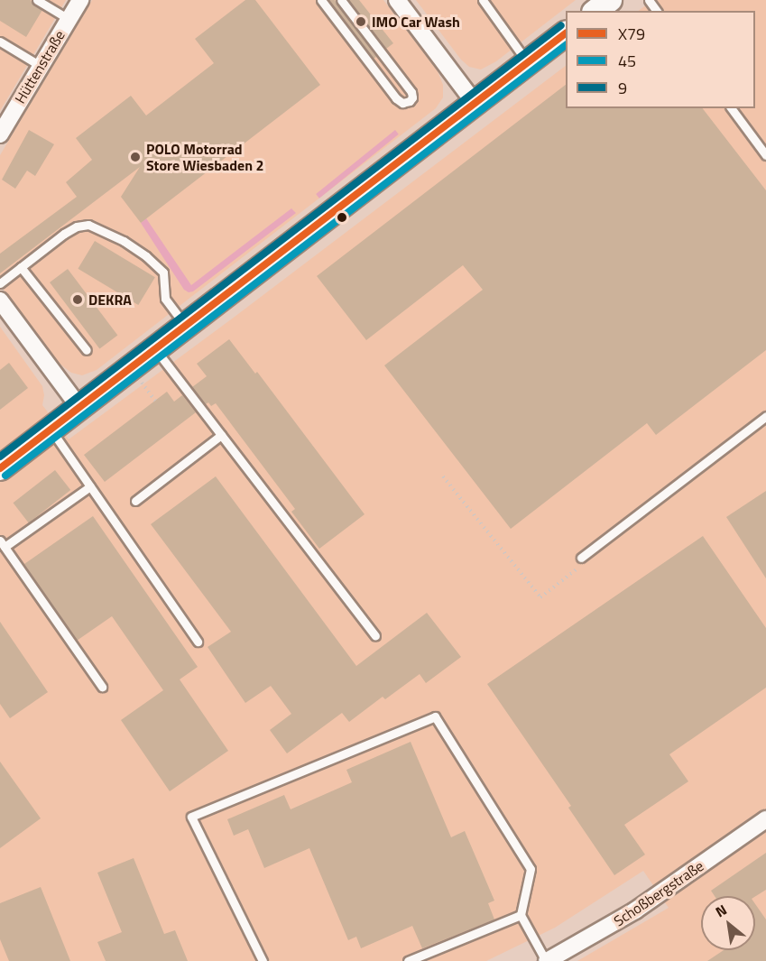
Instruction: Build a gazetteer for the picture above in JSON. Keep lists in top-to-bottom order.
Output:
{
  "streets": {
    "street": ["Hüttenstraße", "Schoßbergstraße"]
  },
  "places": ["IMO Car Wash", "POLO Motorrad Store Wiesbaden 2", "DEKRA"],
  "lines": ["transit line 9", "transit line X79", "transit line 45"],
  "legend": ["X79", "45", "9"],
  "north": "top left"
}
